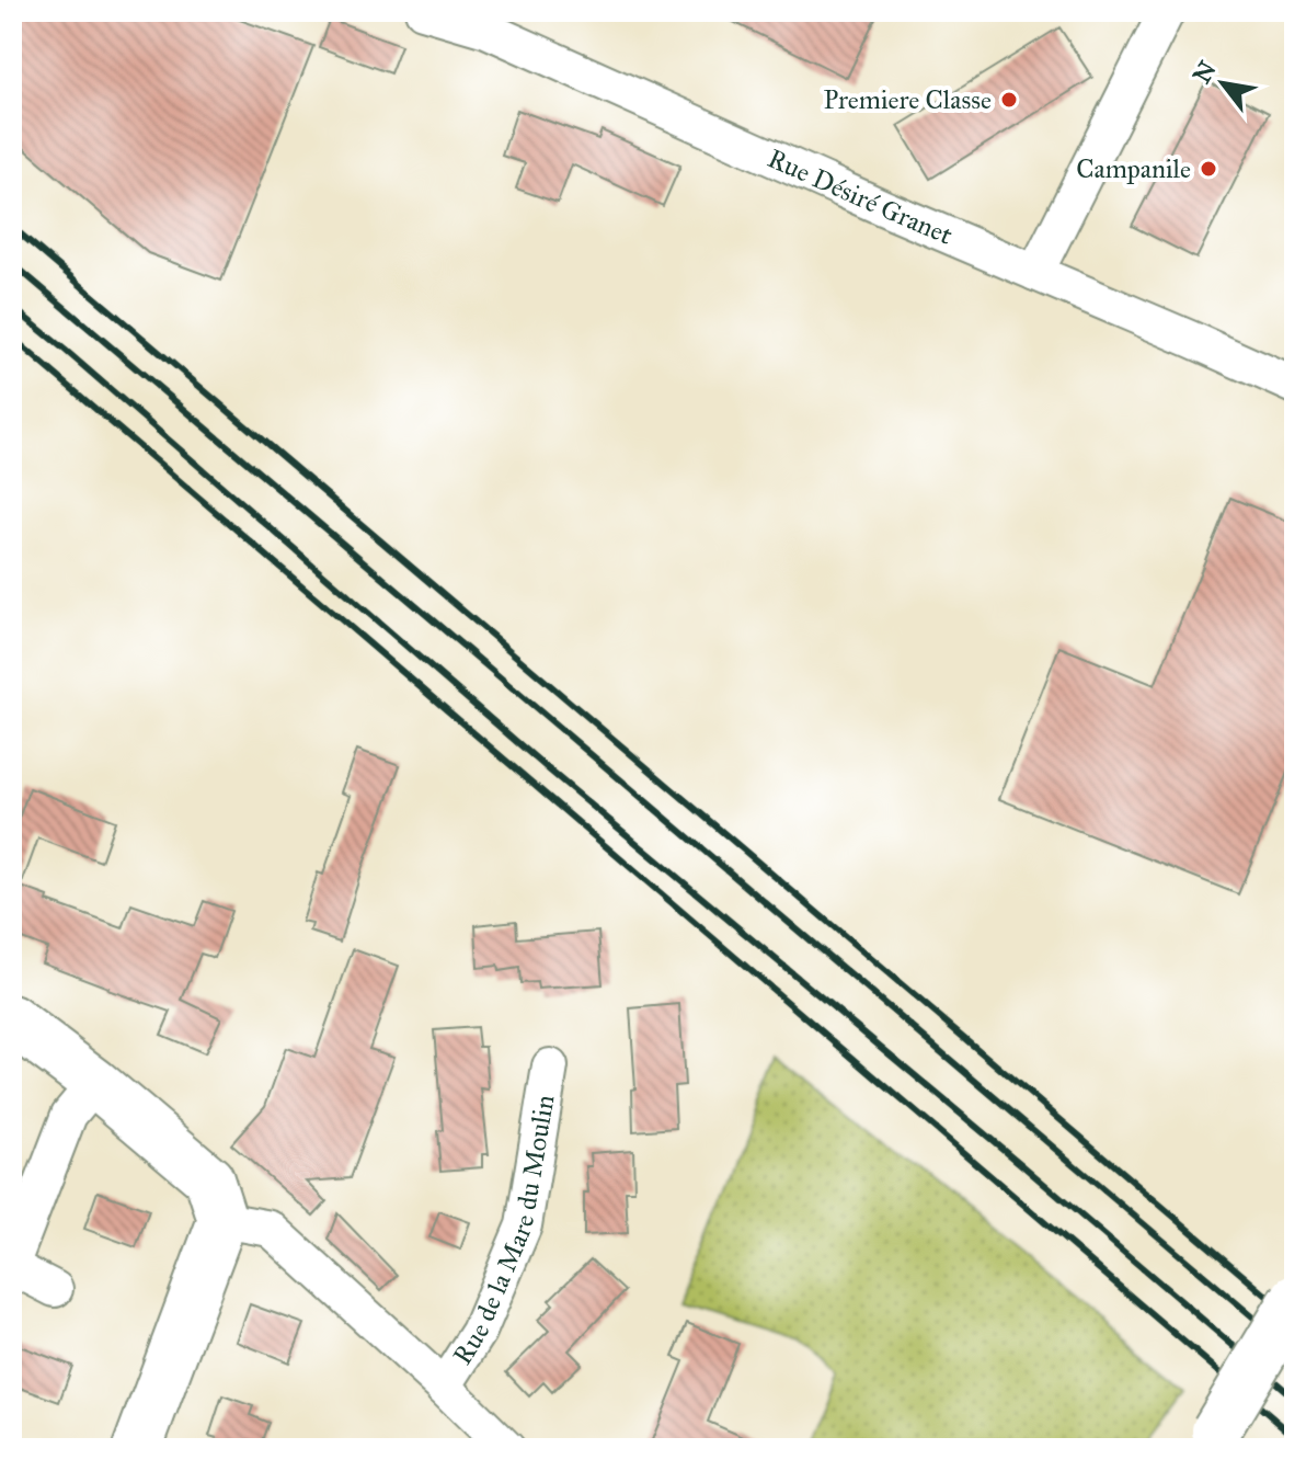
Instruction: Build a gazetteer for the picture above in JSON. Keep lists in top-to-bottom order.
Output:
{
  "streets": {
    "street": ["Rue Désiré Granet", "Rue de la Mare du Moulin"]
  },
  "places": ["Premiere Classe", "Campanile"],
  "north": "top left"
}
